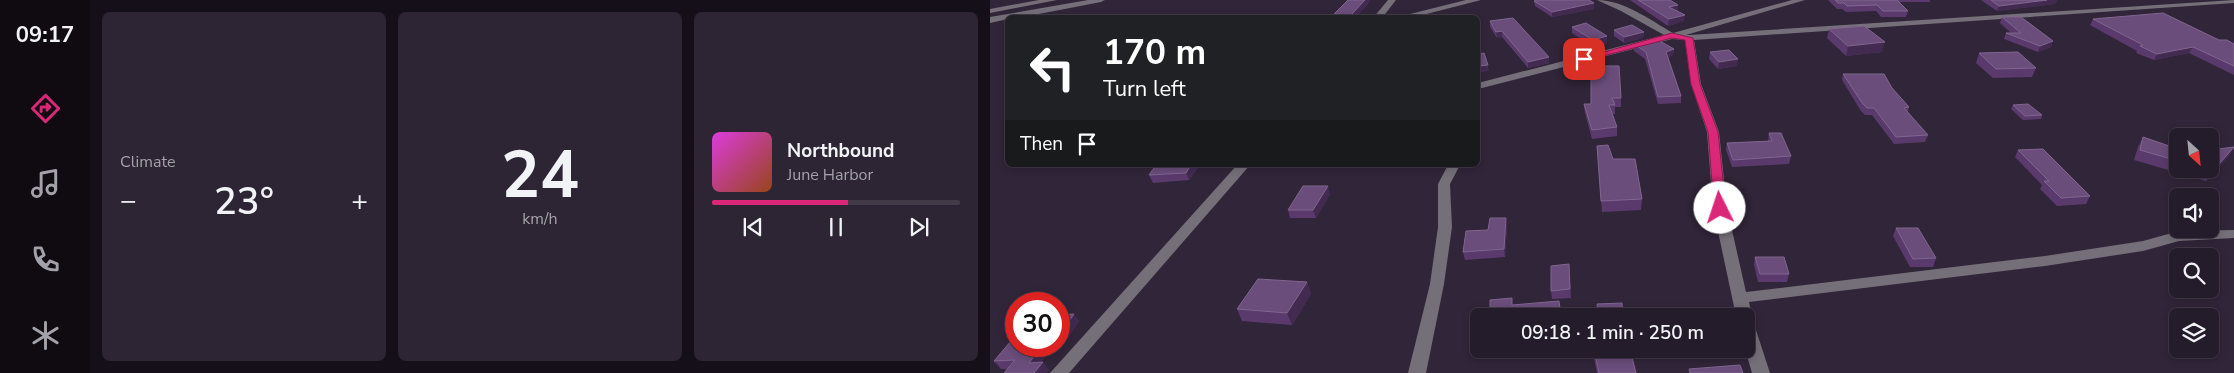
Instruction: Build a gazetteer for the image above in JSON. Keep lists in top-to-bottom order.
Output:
{
  "north": "bottom right",
  "page": {
    "tabs": "09:17",
    "tile": [
      "Climate",
      ["24", "km/h"]
    ],
    "turn": ["170 m", "Turn left"],
    "then": "Then",
    "song": ["Northbound", "June Harbor"],
    "heat": ["−", "23°", "+"],
    "limit": "30",
    "trip": "09:18 · 1 min · 250 m"
  }
}
